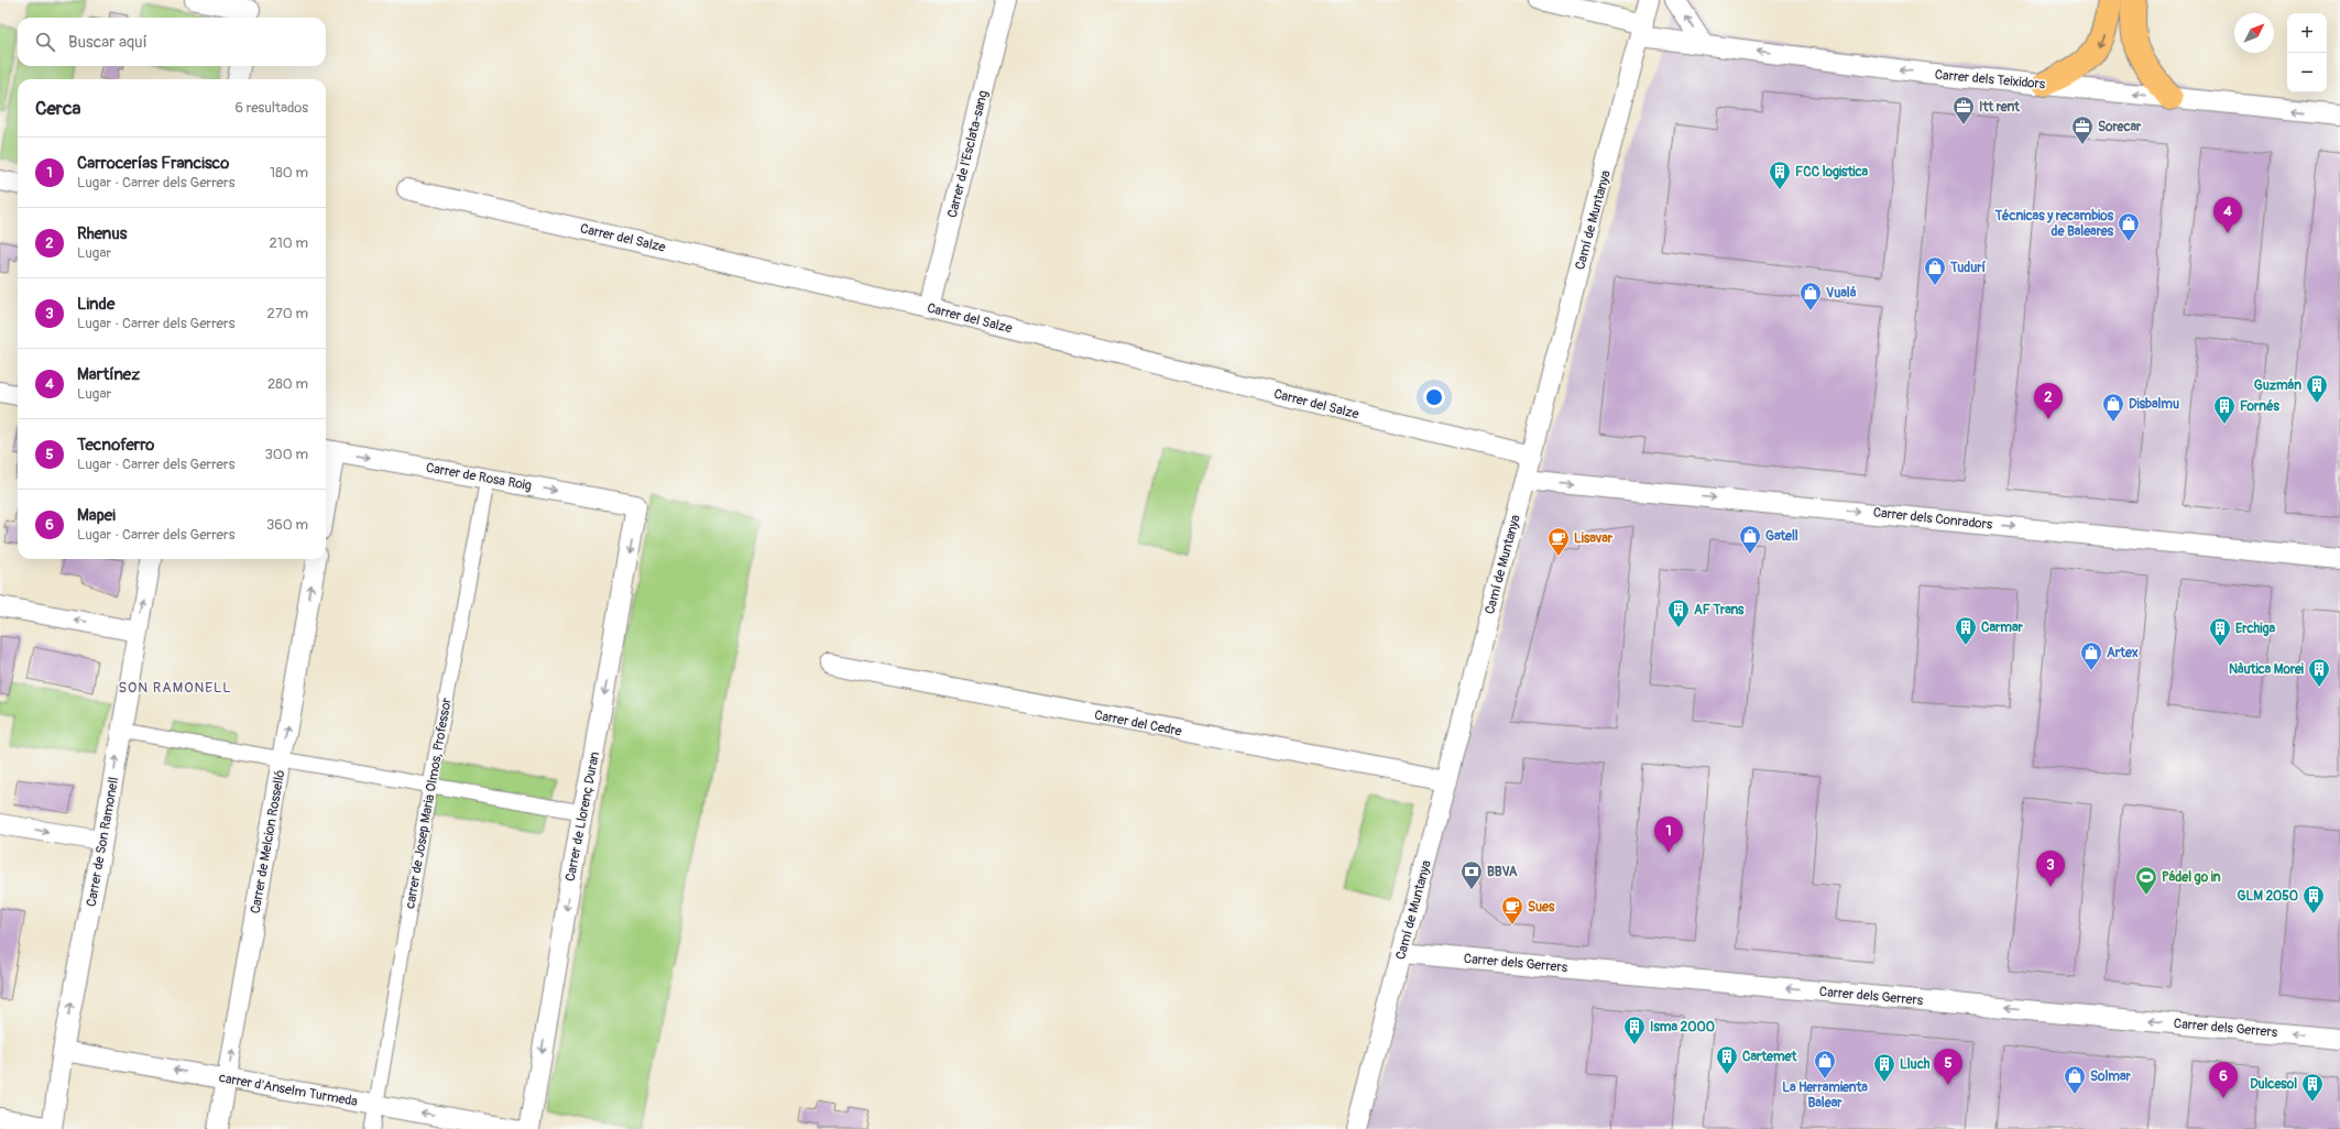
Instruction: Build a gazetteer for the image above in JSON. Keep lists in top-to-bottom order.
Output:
{
  "streets": {
    "street": [
      "Carrer dels Teixidors",
      "Carrer de l'Esclata-sang",
      "Camí de Muntanya",
      "Carrer del Salze",
      "Carrer de Rosa Roig",
      "Carrer dels Conradors",
      "Carrer del Cedre",
      "carrer de Josep Maria Olmos, Professor",
      "Carrer de Llorenç Duran",
      "Carrer de Son Ramonell",
      "Carrer de Melcion Rosselló",
      "Carrer dels Gerrers",
      "carrer d'Anselm Turmeda"
    ]
  },
  "crossings": [
    ["Carrer dels Teixidors", "Camí de Muntanya"],
    ["Carrer de l'Esclata-sang", "Carrer del Salze"],
    ["Camí de Muntanya", "Carrer del Salze"],
    ["Camí de Muntanya", "Carrer dels Conradors"],
    ["Camí de Muntanya", "Carrer del Cedre"],
    ["Camí de Muntanya", "Carrer dels Gerrers"],
    ["Carrer de Rosa Roig", "carrer de Josep Maria Olmos, Professor"],
    ["Carrer de Rosa Roig", "Carrer de Llorenç Duran"],
    ["carrer de Josep Maria Olmos, Professor", "carrer d'Anselm Turmeda"],
    ["Carrer de Son Ramonell", "carrer d'Anselm Turmeda"],
    ["Carrer de Melcion Rosselló", "carrer d'Anselm Turmeda"]
  ],
  "one_way": [
    "Carrer dels Teixidors",
    "Carrer de Rosa Roig",
    "Carrer dels Conradors",
    "Carrer de Llorenç Duran",
    "Carrer de Son Ramonell",
    "Carrer de Melcion Rosselló",
    "Carrer dels Gerrers",
    "carrer d'Anselm Turmeda"
  ],
  "districts": ["SON RAMONELL"],
  "places": {
    "office": ["Itt rent", "Sorecar"],
    "building": [
      "FCC logistica",
      "Guzmán",
      "Fornés",
      "AF Trans",
      "Carmar",
      "Erchiga",
      "Nàutica Morei",
      "GLM 2050",
      "Isma 2000",
      "Cartemet",
      "Lluch",
      "Dulcesol"
    ],
    "shop": [
      "Técnicas y recambios de Baleares",
      "Tudurí",
      "Vualá",
      "Disbalmu",
      "Gatell",
      "Artex",
      "La Herramienta Balear",
      "Solmar"
    ],
    "cafe": ["Lisavar", "Sues"],
    "bank": ["BBVA"],
    "sports": ["Pádel go in"]
  },
  "north": "top right",
  "page": {
    "map_buttons": ["+", "−"],
    "search": "Buscar aquí",
    "heading": ["Cerca", "6 resultados"],
    "list": [
      {
        "mark": "1",
        "name": "Carrocerías Francisco",
        "note": "Lugar · Carrer dels Gerrers",
        "value": "180 m"
      },
      {
        "mark": "2",
        "name": "Rhenus",
        "note": "Lugar",
        "value": "210 m"
      },
      {
        "mark": "3",
        "name": "Linde",
        "note": "Lugar · Carrer dels Gerrers",
        "value": "270 m"
      },
      {
        "mark": "4",
        "name": "Martínez",
        "note": "Lugar",
        "value": "280 m"
      },
      {
        "mark": "5",
        "name": "Tecnoferro",
        "note": "Lugar · Carrer dels Gerrers",
        "value": "300 m"
      },
      {
        "mark": "6",
        "name": "Mapei",
        "note": "Lugar · Carrer dels Gerrers",
        "value": "360 m"
      }
    ],
    "pins": [
      "4",
      "2",
      "1",
      "3",
      "5",
      "6"
    ]
  }
}
